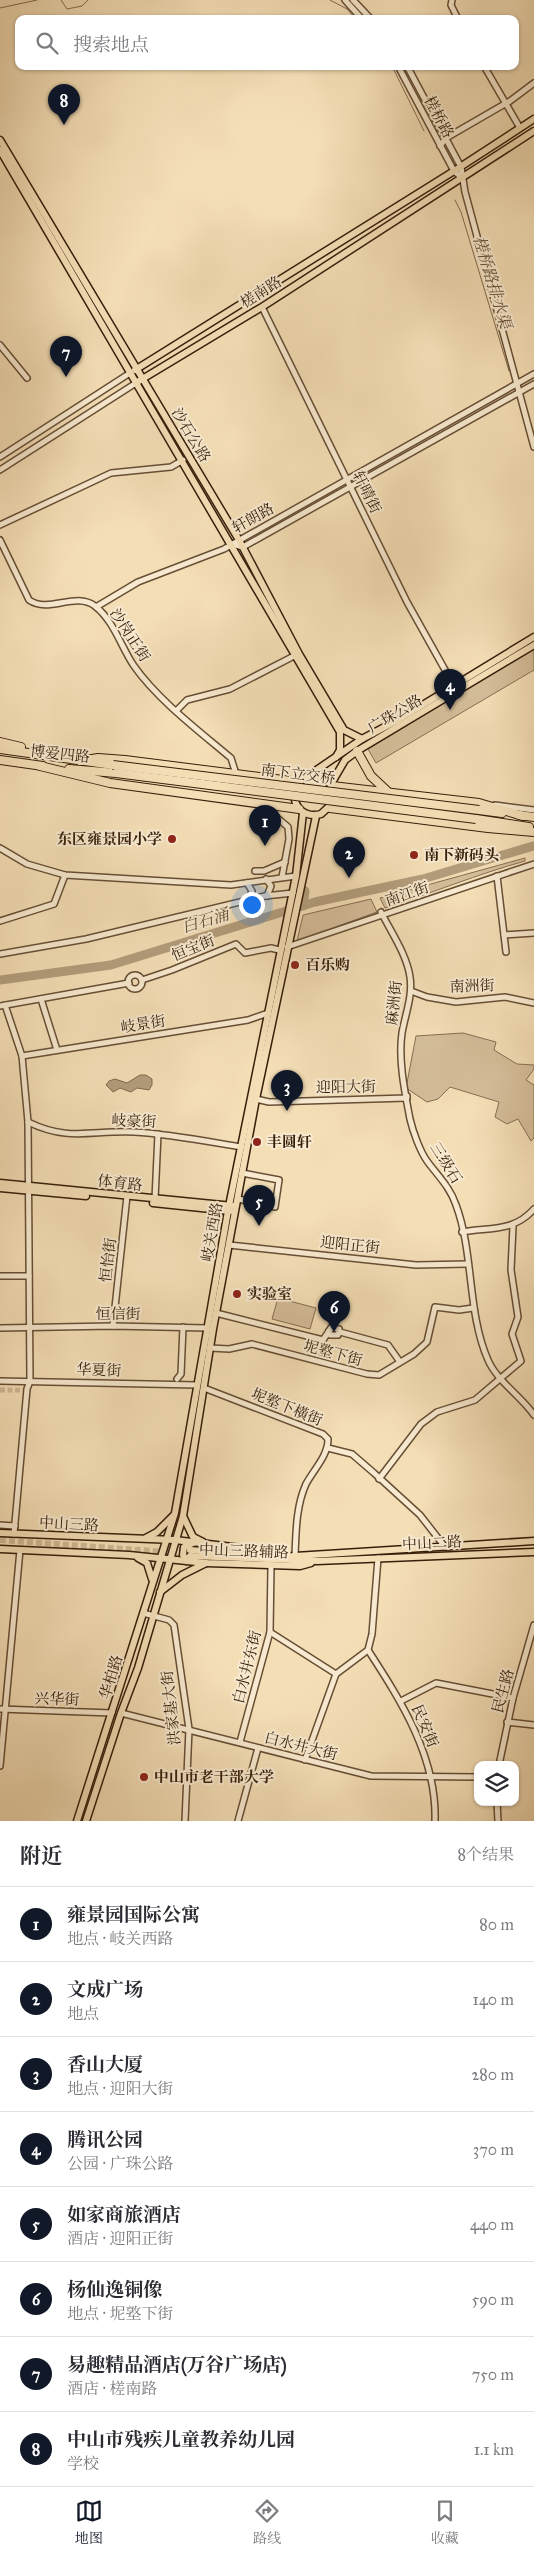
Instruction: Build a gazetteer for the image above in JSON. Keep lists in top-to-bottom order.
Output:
{
  "streets": {
    "highway": ["博爱四路", "南下立交桥"],
    "main road": [
      "槎南路",
      "沙石公路",
      "广珠公路",
      "体育路",
      "岐关西路",
      "中山三路",
      "中山二路",
      "中山三路辅路",
      "华柏路"
    ],
    "street": [
      "槎桥路",
      "轩晴街",
      "轩朗路",
      "沙岗正街",
      "南江街",
      "恒宝街",
      "南洲街",
      "麻洲街",
      "岐景街",
      "迎阳大街",
      "岐豪街",
      "三级石",
      "迎阳正街",
      "恒怡街",
      "恒信街",
      "坭墪下街",
      "华夏街",
      "坭墪下橫街",
      "白水井东街",
      "民生路",
      "兴华街",
      "洪家基大街",
      "民安街",
      "白水井大街"
    ]
  },
  "crossings": [
    ["槎桥路", "槎南路"],
    ["槎桥路", "轩朗路"],
    ["槎南路", "沙石公路"],
    ["槎南路", "轩晴街"],
    ["沙石公路", "轩朗路"],
    ["沙石公路", "广珠公路"],
    ["轩晴街", "轩朗路"],
    ["轩晴街", "广珠公路"],
    ["博爱四路", "南下立交桥"],
    ["南江街", "麻洲街"],
    ["南江街", "岐关西路"],
    ["恒宝街", "岐关西路"],
    ["南洲街", "麻洲街"],
    ["麻洲街", "三级石"],
    ["岐景街", "岐关西路"],
    ["迎阳大街", "三级石"],
    ["迎阳大街", "岐关西路"],
    ["岐豪街", "岐关西路"],
    ["三级石", "迎阳正街"],
    ["三级石", "坭墪下街"],
    ["体育路", "岐关西路"],
    ["体育路", "恒怡街"],
    ["岐关西路", "迎阳正街"],
    ["岐关西路", "恒信街"],
    ["岐关西路", "坭墪下街"],
    ["岐关西路", "华夏街"],
    ["岐关西路", "坭墪下橫街"],
    ["岐关西路", "中山三路辅路"],
    ["岐关西路", "华柏路"],
    ["恒怡街", "恒信街"],
    ["华夏街", "坭墪下橫街"],
    ["中山三路", "中山三路辅路"],
    ["中山三路", "华柏路"],
    ["中山三路辅路", "白水井东街"],
    ["中山三路辅路", "华柏路"],
    ["白水井东街", "白水井大街"],
    ["华柏路", "兴华街"],
    ["华柏路", "洪家基大街"],
    ["华柏路", "白水井大街"],
    ["洪家基大街", "白水井大街"],
    ["民安街", "白水井大街"]
  ],
  "water": ["槎桥路排水渠", "白石涌"],
  "places": [
    "东区雍景园小学",
    "南下新码头",
    "百乐购",
    "丰圆轩",
    "实验室",
    "中山市老干部大学"
  ],
  "page": {
    "search": "搜索地点",
    "pins": [
      "8",
      "7",
      "4",
      "1",
      "2",
      "3",
      "5",
      "6"
    ],
    "heading": ["附近", "8个结果"],
    "list": [
      {
        "mark": "1",
        "name": "雍景园国际公寓",
        "note": "地点 · 岐关西路",
        "value": "80 m"
      },
      {
        "mark": "2",
        "name": "文成广场",
        "note": "地点",
        "value": "140 m"
      },
      {
        "mark": "3",
        "name": "香山大厦",
        "note": "地点 · 迎阳大街",
        "value": "280 m"
      },
      {
        "mark": "4",
        "name": "腾讯公园",
        "note": "公园 · 广珠公路",
        "value": "370 m"
      },
      {
        "mark": "5",
        "name": "如家商旅酒店",
        "note": "酒店 · 迎阳正街",
        "value": "440 m"
      },
      {
        "mark": "6",
        "name": "杨仙逸铜像",
        "note": "地点 · 坭墪下街",
        "value": "590 m"
      },
      {
        "mark": "7",
        "name": "易趣精品酒店(万谷广场店)",
        "note": "酒店 · 槎南路",
        "value": "750 m"
      },
      {
        "mark": "8",
        "name": "中山市残疾儿童教养幼儿园",
        "note": "学校",
        "value": "1.1 km"
      }
    ],
    "nav": ["地图", "路线", "收藏"]
  }
}
